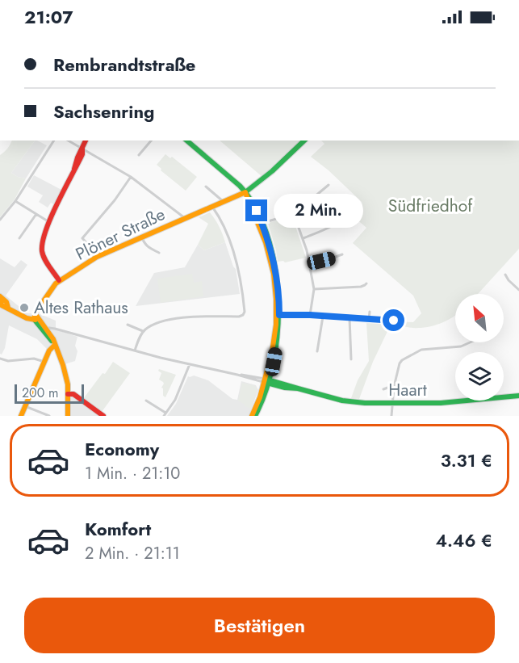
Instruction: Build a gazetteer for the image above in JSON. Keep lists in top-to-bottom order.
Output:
{
  "streets": {
    "main road": ["Plöner Straße", "Haart"]
  },
  "parks": ["Südfriedhof"],
  "places": ["Altes Rathaus"],
  "scale_bar": "200 m",
  "north": "top left",
  "page": {
    "status": "21:07",
    "banner": ["Rembrandtstraße", "Sachsenring"],
    "bubble": "2 Min.",
    "scale": "200 m",
    "list": [
      {
        "name": "Economy",
        "note": "1 Min. · 21:10",
        "value": "3.31 €"
      },
      {
        "name": "Komfort",
        "note": "2 Min. · 21:11",
        "value": "4.46 €"
      }
    ],
    "buttons": "Bestätigen"
  }
}
